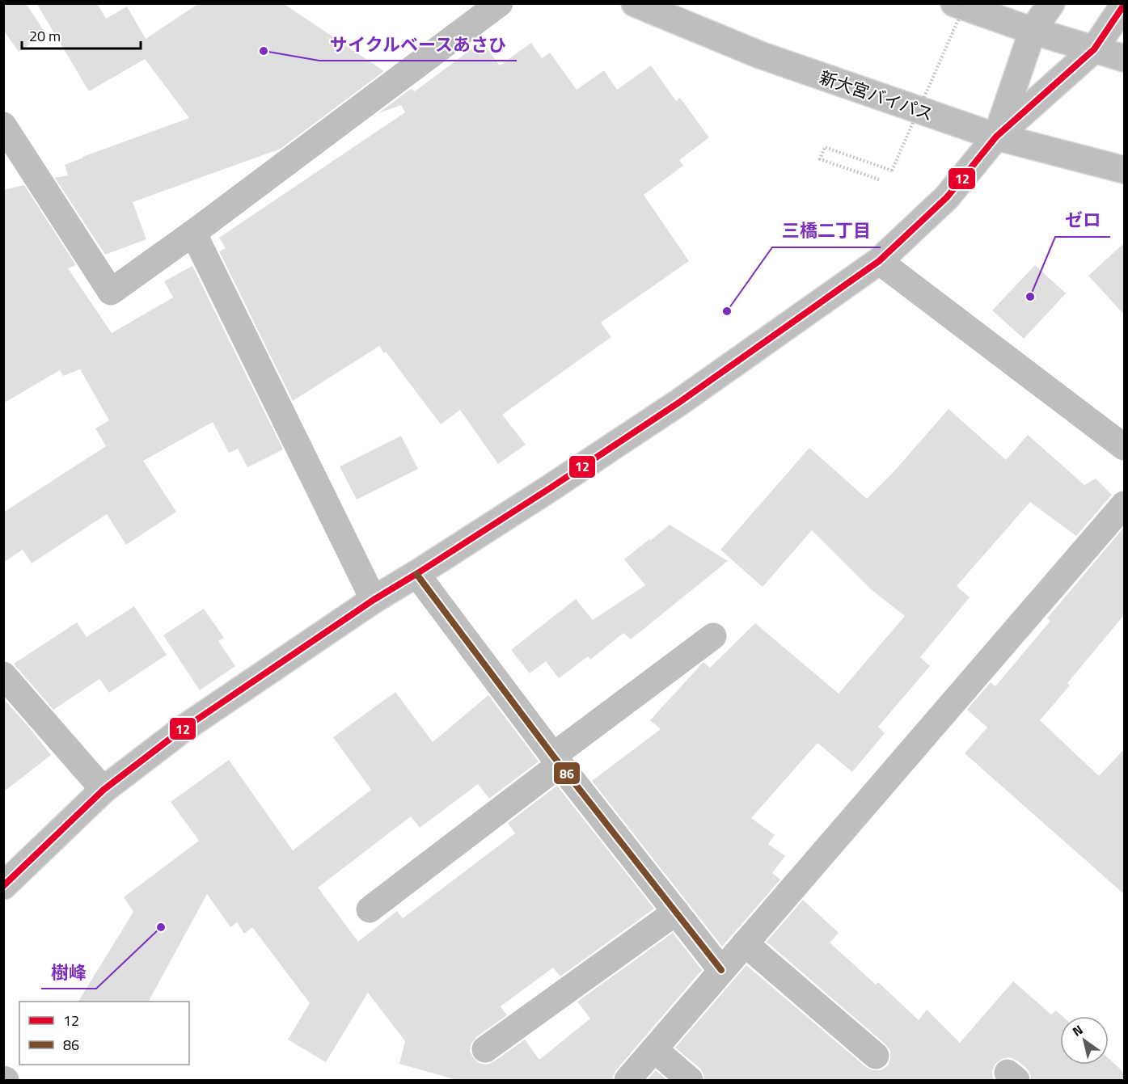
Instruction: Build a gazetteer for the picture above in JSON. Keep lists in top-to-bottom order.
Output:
{
  "streets": {
    "main road": ["新大宮バイパス"]
  },
  "places": [
    "サイクルベースあさひ",
    "ゼロ",
    "三橋二丁目",
    "樹峰"
  ],
  "lines": ["transit line 12", "transit line 86"],
  "legend": ["12", "86"],
  "scale_bar": "20 m",
  "north": "top left"
}
